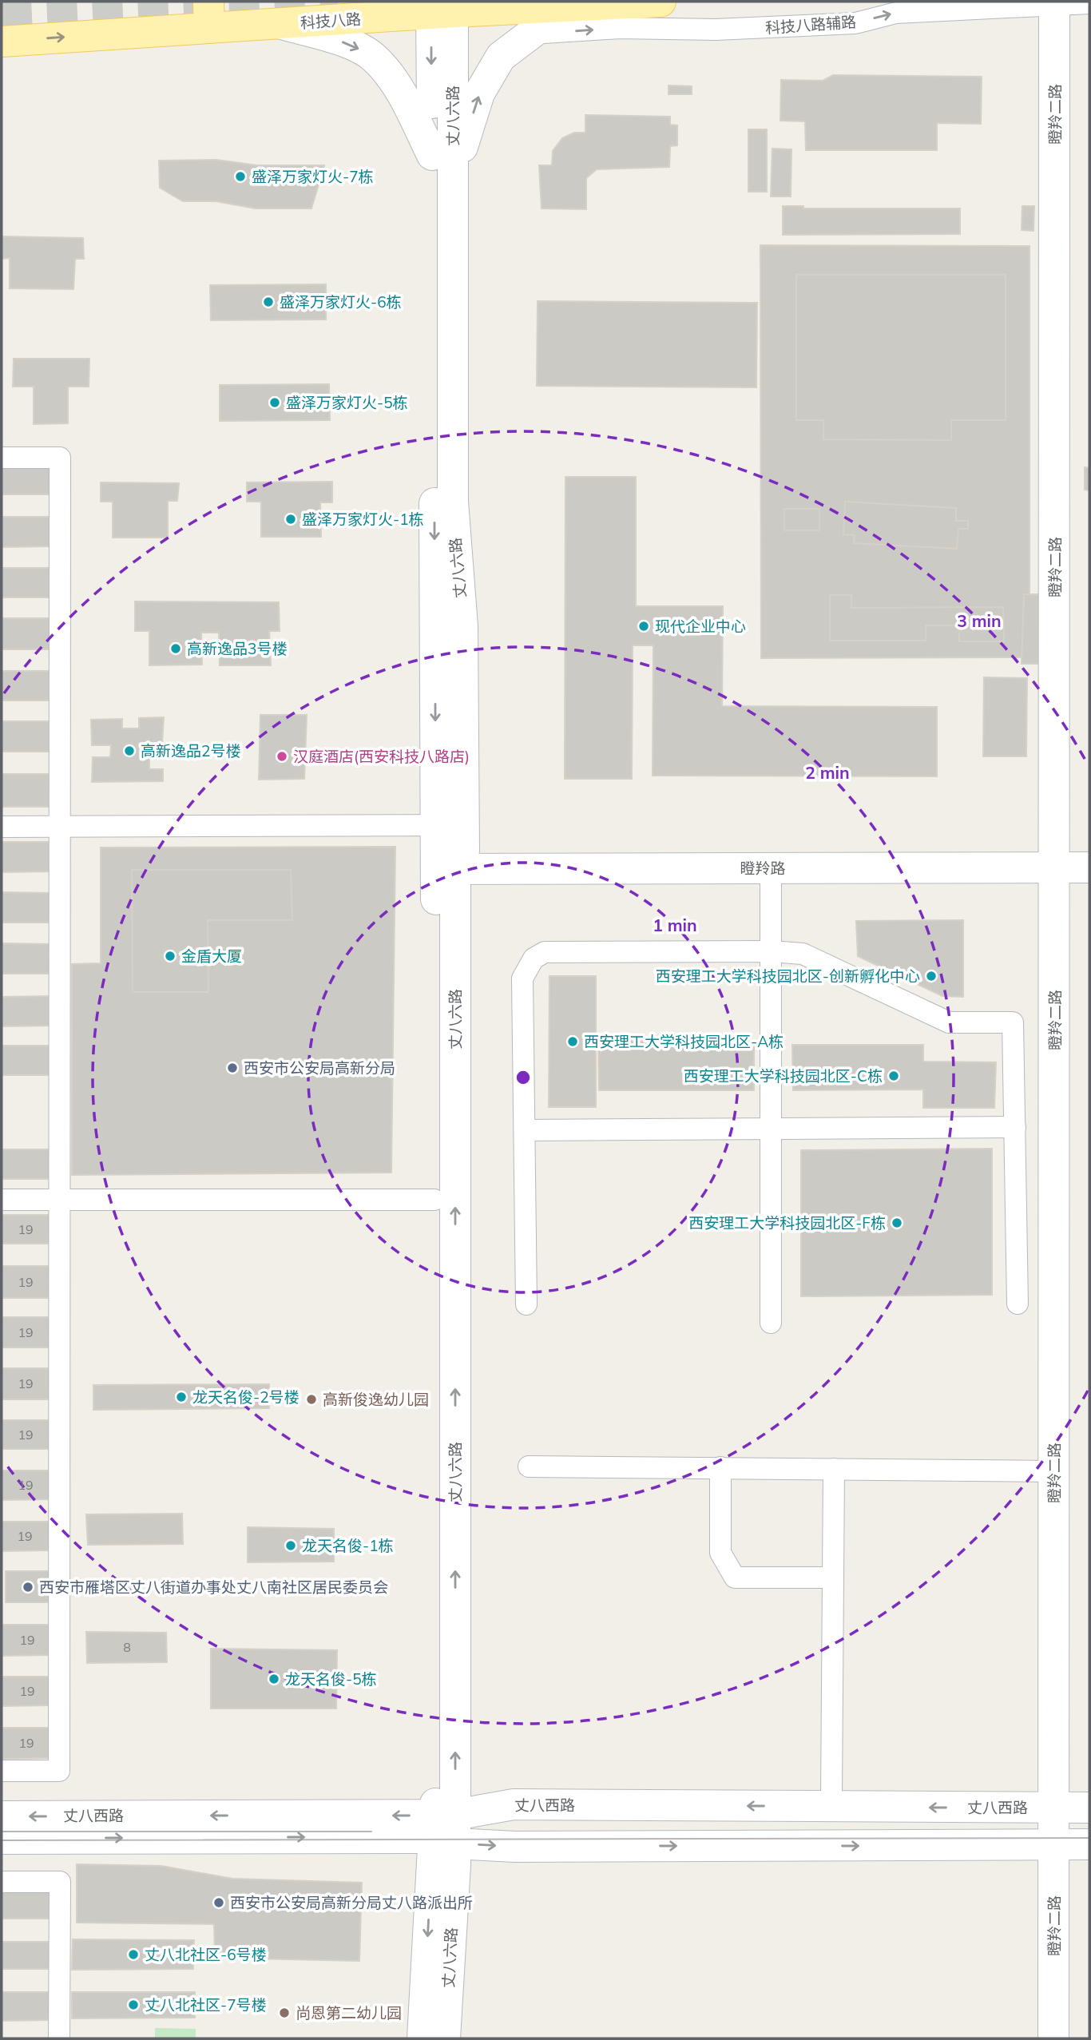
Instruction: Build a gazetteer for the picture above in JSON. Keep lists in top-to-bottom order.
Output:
{
  "streets": {
    "main road": [
      "科技八路",
      "瞪羚二路",
      "丈八六路",
      "瞪羚路",
      "丈八西路"
    ],
    "street": ["科技八路辅路"]
  },
  "crossings": [
    ["科技八路", "丈八六路"],
    ["科技八路辅路", "瞪羚二路"],
    ["瞪羚二路", "瞪羚路"],
    ["瞪羚二路", "丈八西路"],
    ["丈八六路", "瞪羚路"],
    ["丈八六路", "丈八西路"]
  ],
  "one_way": ["科技八路辅路"],
  "places": [
    "盛泽万家灯火-7栋",
    "盛泽万家灯火-6栋",
    "盛泽万家灯火-5栋",
    "盛泽万家灯火-1栋",
    "现代企业中心",
    "高新逸品3号楼",
    "高新逸品2号楼",
    "汉庭酒店(西安科技八路店)",
    "金盾大厦",
    "西安理工大学科技园北区-创新孵化中心",
    "西安理工大学科技园北区-A栋",
    "西安市公安局高新分局",
    "西安理工大学科技园北区-C栋",
    "西安理工大学科技园北区-F栋",
    "龙天名俊-2号楼",
    "高新俊逸幼儿园",
    "龙天名俊-1栋",
    "西安市雁塔区丈八街道办事处丈八南社区居民委员会",
    "龙天名俊-5栋",
    "西安市公安局高新分局丈八路派出所",
    "丈八北社区-6号楼",
    "丈八北社区-7号楼",
    "尚恩第二幼儿园"
  ],
  "house_numbers": [
    "19",
    "19",
    "19",
    "19",
    "19",
    "19",
    "19",
    "19",
    "8",
    "19",
    "19"
  ],
  "rings": ["3 min", "2 min", "1 min"]
}
